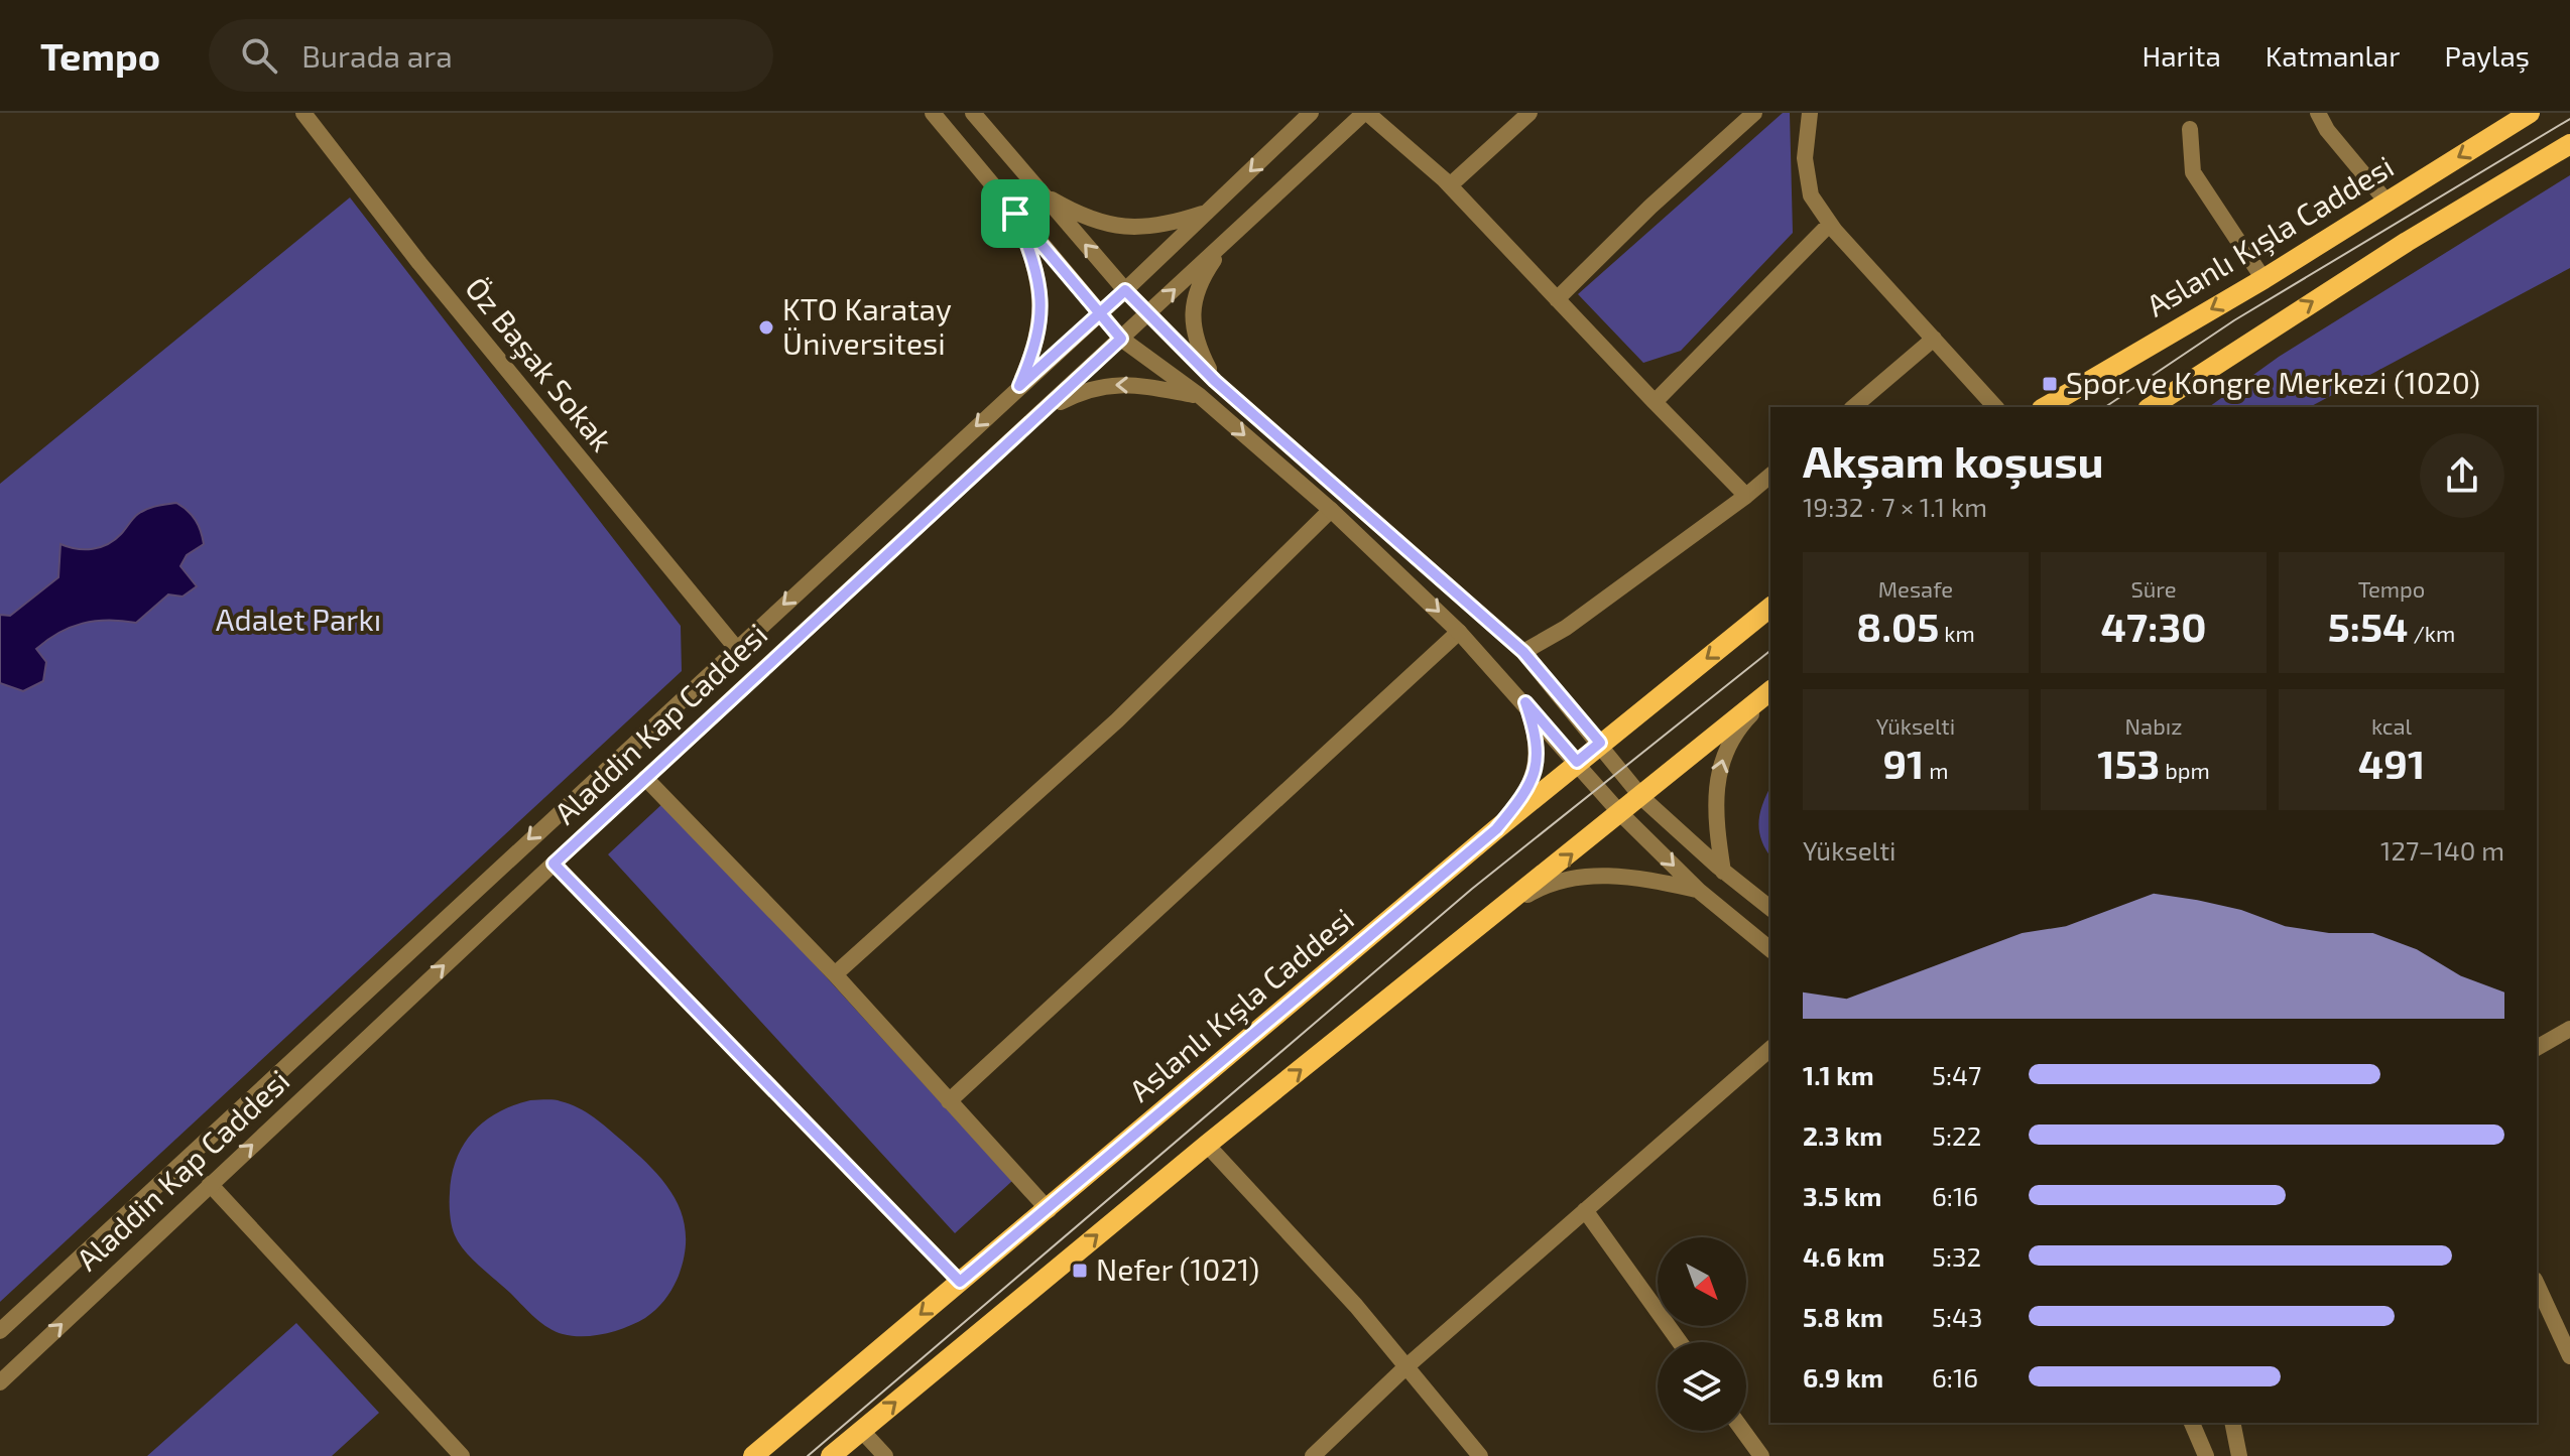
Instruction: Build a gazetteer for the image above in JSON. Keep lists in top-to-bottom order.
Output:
{
  "streets": {
    "main road": ["Aslanlı Kışla Caddesi"],
    "street": ["Öz Başak Sokak", "Aladdin Kap Caddesi"]
  },
  "crossings": [
    ["Öz Başak Sokak", "Aladdin Kap Caddesi"]
  ],
  "parks": ["Adalet Parkı"],
  "places": {
    "other": ["KTO Karatay Üniversitesi"],
    "transit": ["Spor ve Kongre Merkezi (1020)", "Nefer (1021)"]
  },
  "north": "bottom right",
  "page": {
    "header": "Tempo",
    "search": "Burada ara",
    "nav": ["Harita", "Katmanlar", "Paylaş"],
    "heading": ["Akşam koşusu", "19:32 · 7 × 1.1 km"],
    "stats": [
      ["Mesafe", "8.05 km"],
      ["Süre", "47:30"],
      ["Tempo", "5:54 /km"],
      ["Yükselti", "91 m"],
      ["Nabız", "153 bpm"],
      ["kcal", "491"]
    ],
    "chart": ["Yükselti", "127–140 m"],
    "list": [
      {
        "name": "1.1 km",
        "note": "5:47"
      },
      {
        "name": "2.3 km",
        "note": "5:22"
      },
      {
        "name": "3.5 km",
        "note": "6:16"
      },
      {
        "name": "4.6 km",
        "note": "5:32"
      },
      {
        "name": "5.8 km",
        "note": "5:43"
      },
      {
        "name": "6.9 km",
        "note": "6:16"
      }
    ]
  }
}
